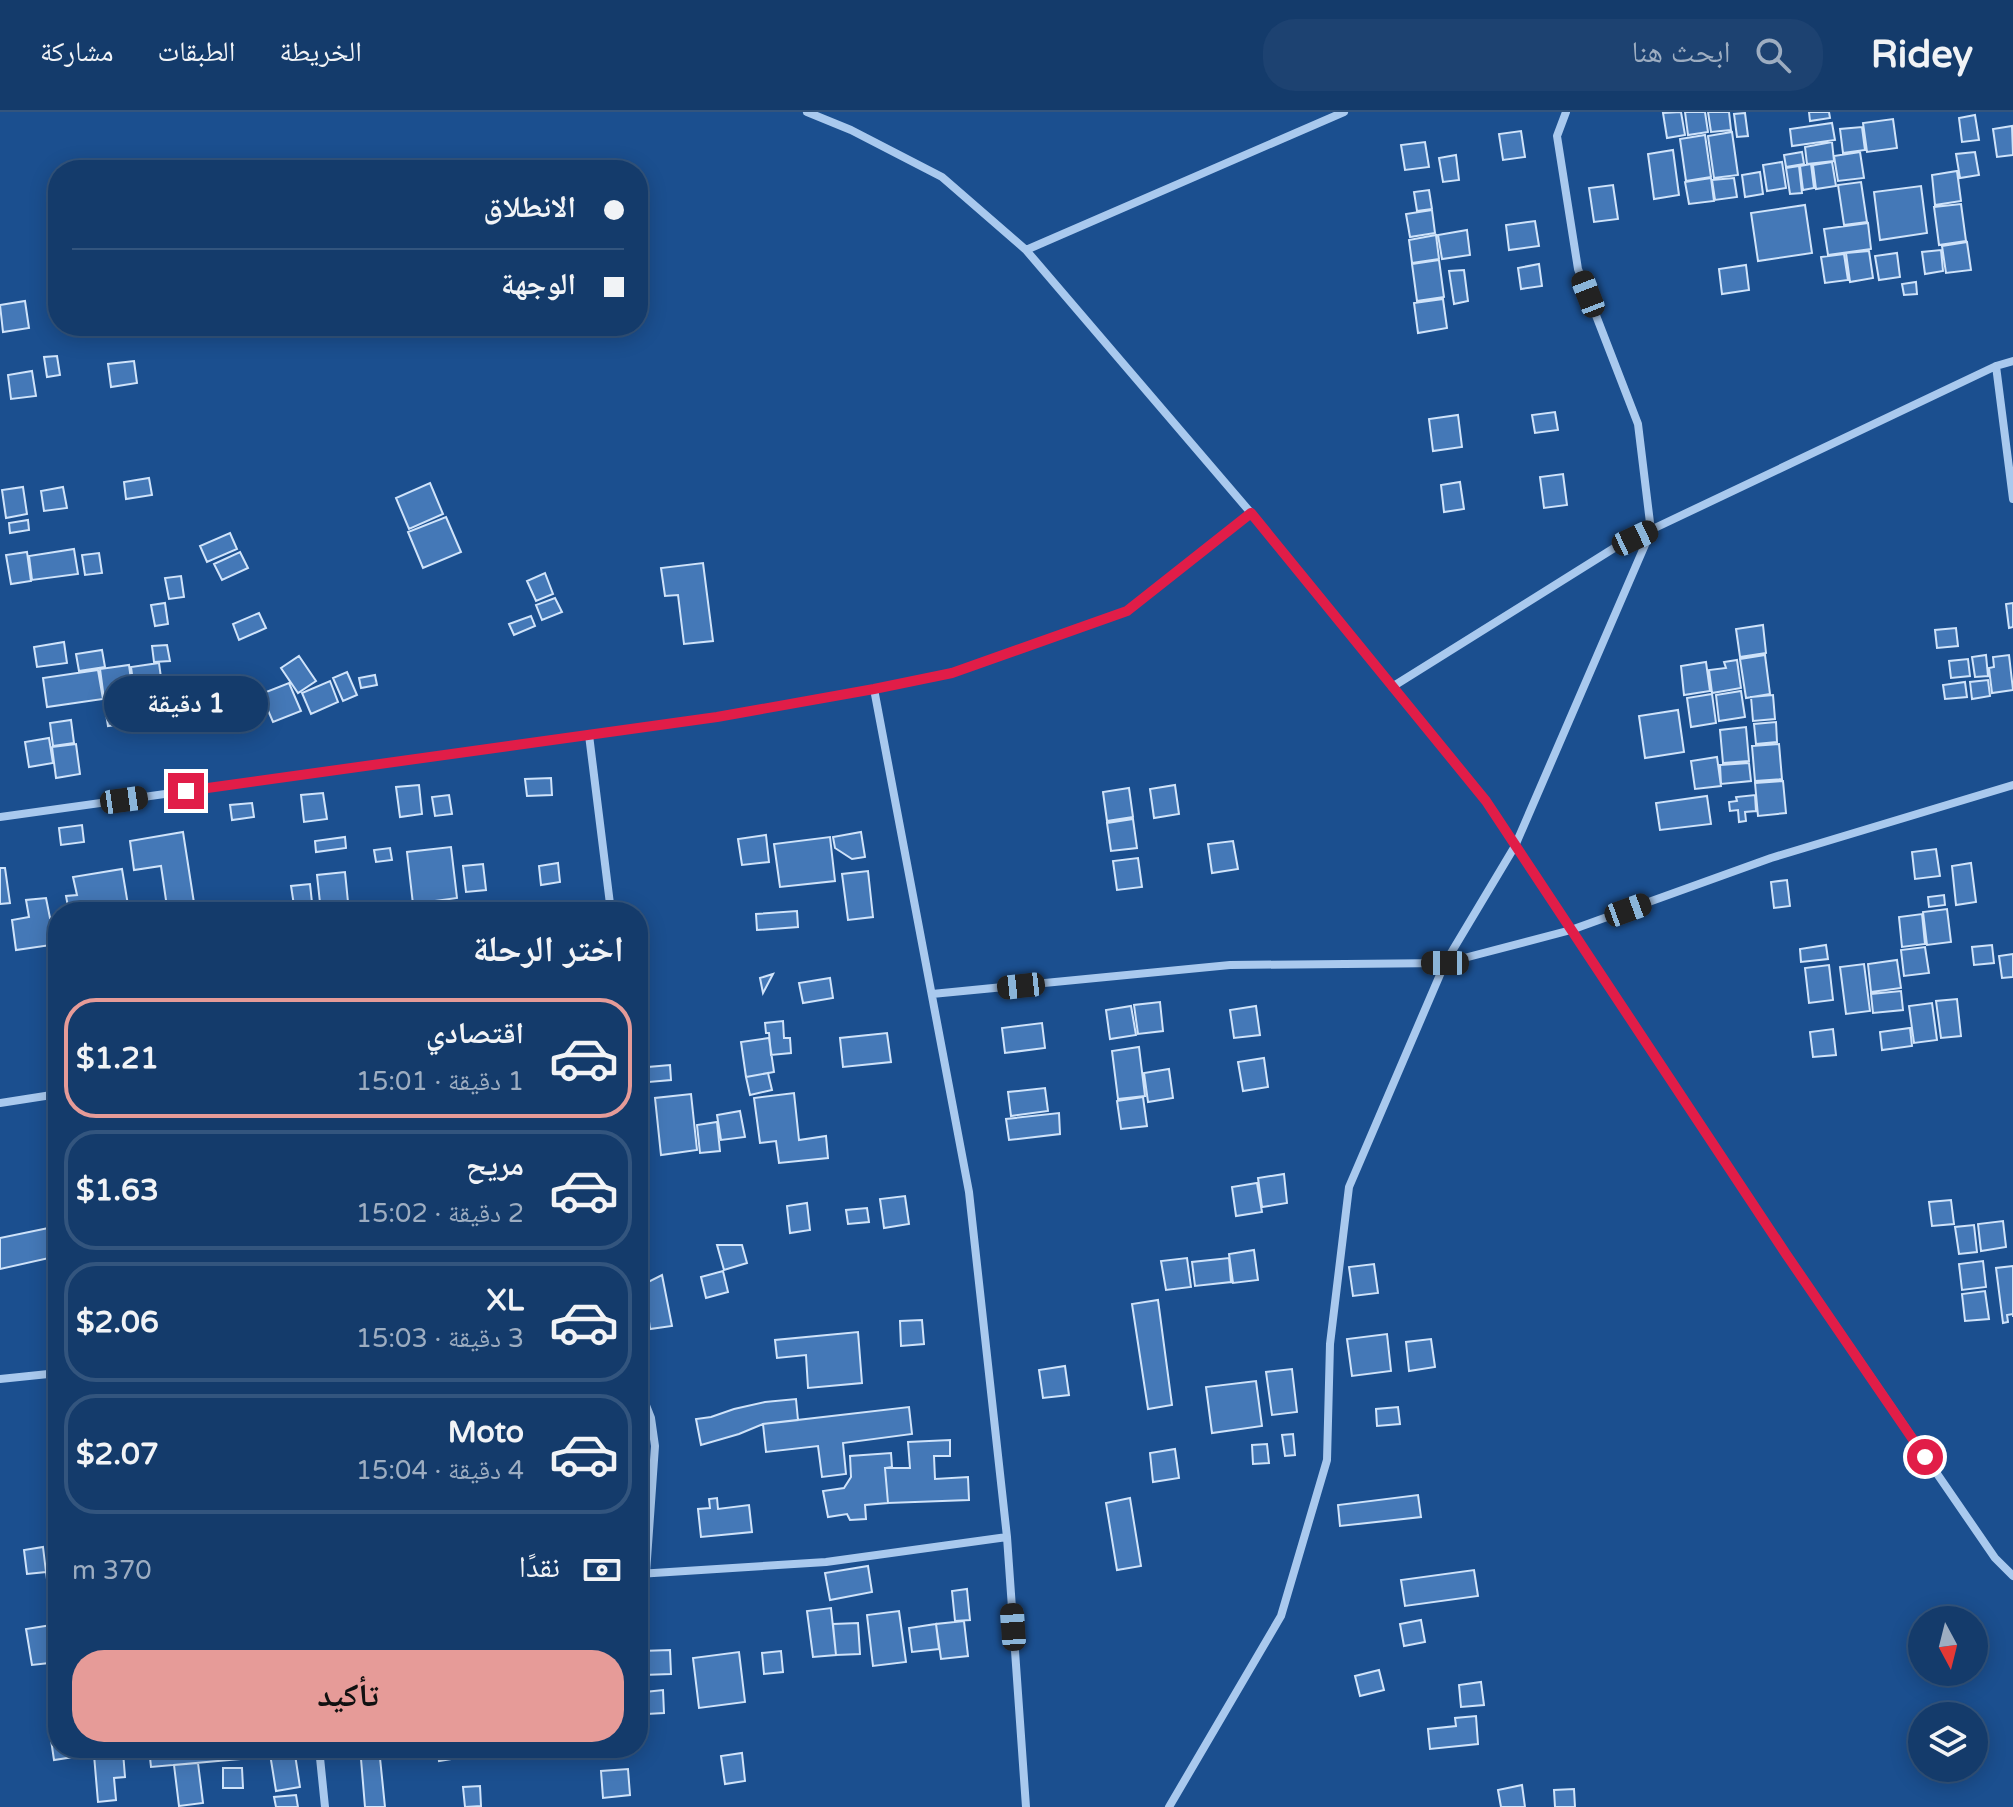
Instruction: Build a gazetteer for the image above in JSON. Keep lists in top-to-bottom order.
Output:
{
  "north": "bottom",
  "page": {
    "header": "Ridey",
    "search": "ابحث هنا",
    "nav": ["الخريطة", "الطبقات", "مشاركة"],
    "banner": ["الانطلاق", "الوجهة"],
    "bubble": "1 دقيقة",
    "heading": "اختر الرحلة",
    "list": [
      {
        "name": "اقتصادي",
        "note": "1 دقيقة · 15:01",
        "value": "$1.21"
      },
      {
        "name": "مريح",
        "note": "2 دقيقة · 15:02",
        "value": "$1.63"
      },
      {
        "name": "XL",
        "note": "3 دقيقة · 15:03",
        "value": "$2.06"
      },
      {
        "name": "Moto",
        "note": "4 دقيقة · 15:04",
        "value": "$2.07"
      }
    ],
    "pay": ["نقدًا", "370 m"],
    "buttons": "تأكيد"
  }
}
